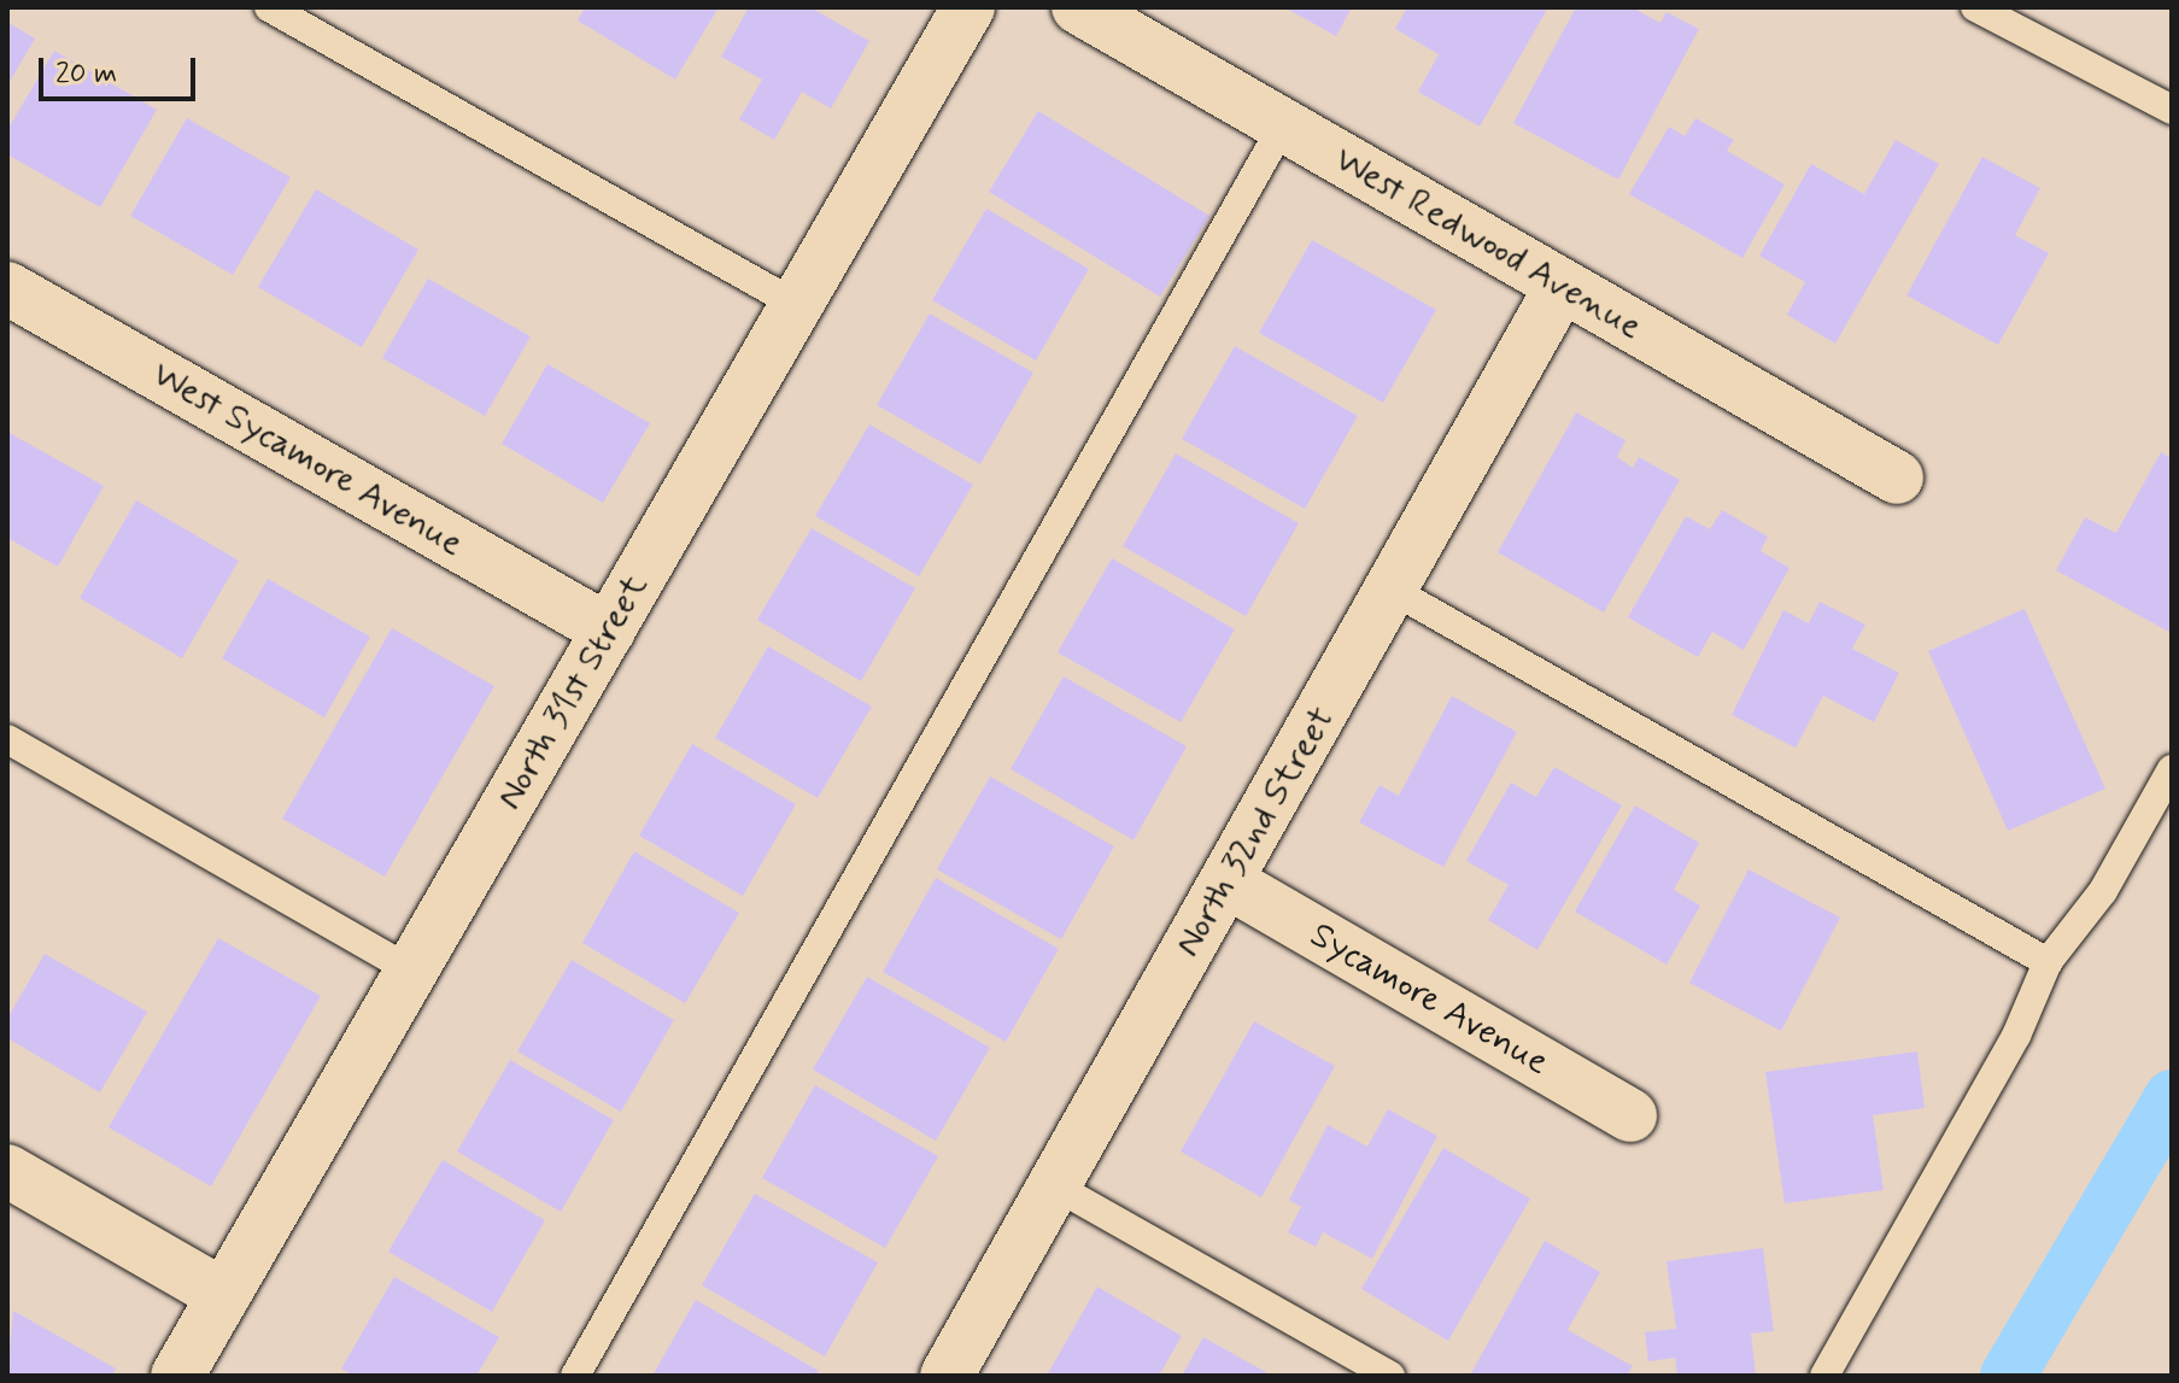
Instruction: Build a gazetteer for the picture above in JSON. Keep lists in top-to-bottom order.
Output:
{
  "streets": {
    "street": [
      "West Redwood Avenue",
      "West Sycamore Avenue",
      "North 31st Street",
      "North 32nd Street",
      "Sycamore Avenue"
    ]
  },
  "crossings": [
    ["West Redwood Avenue", "North 32nd Street"],
    ["West Sycamore Avenue", "North 31st Street"],
    ["North 32nd Street", "Sycamore Avenue"]
  ],
  "scale_bar": "20 m"
}
